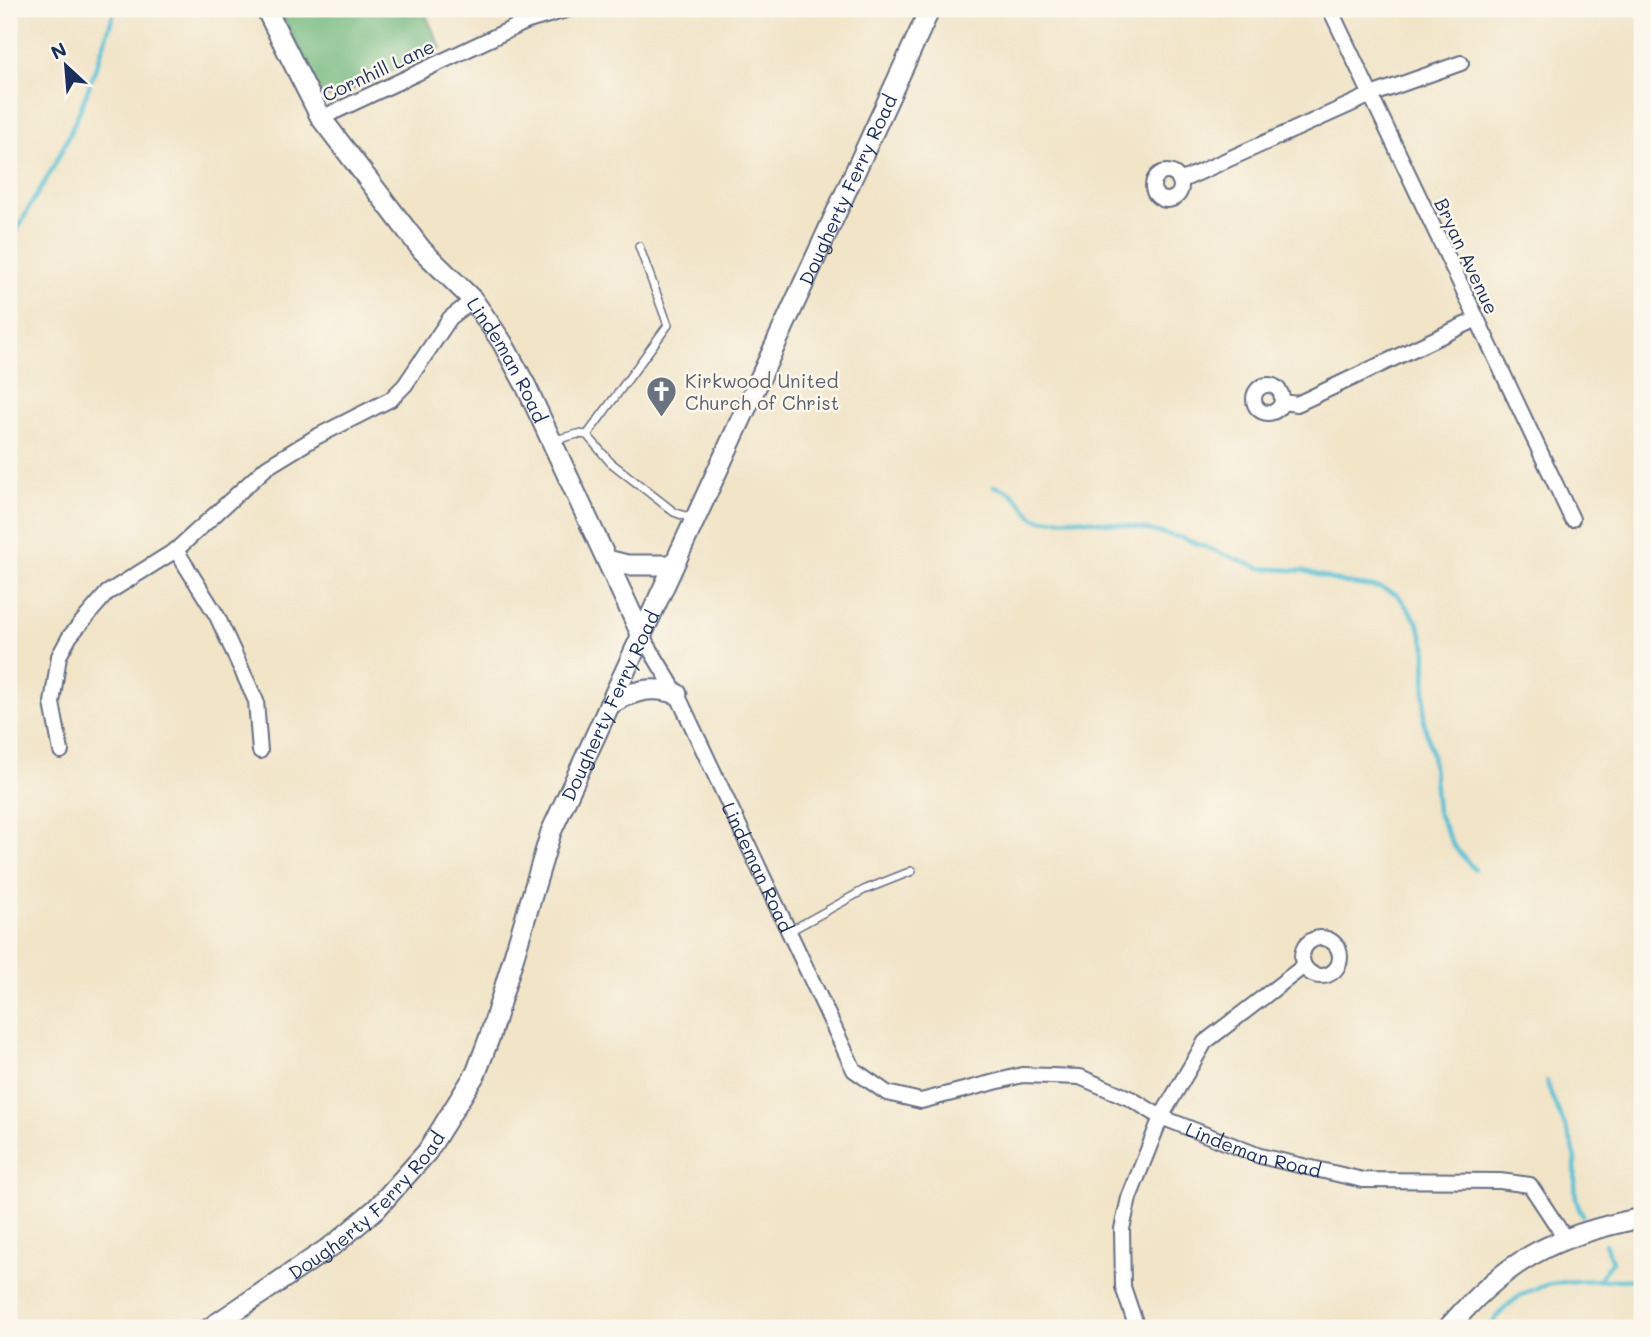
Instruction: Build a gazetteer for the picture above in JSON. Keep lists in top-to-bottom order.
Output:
{
  "streets": {
    "main road": ["Dougherty Ferry Road", "Lindeman Road"],
    "street": ["Cornhill Lane", "Bryan Avenue"]
  },
  "crossings": [
    ["Cornhill Lane", "Lindeman Road"],
    ["Dougherty Ferry Road", "Lindeman Road"]
  ],
  "places": {
    "church": ["Kirkwood United Church of Christ"]
  },
  "north": "top left"
}
